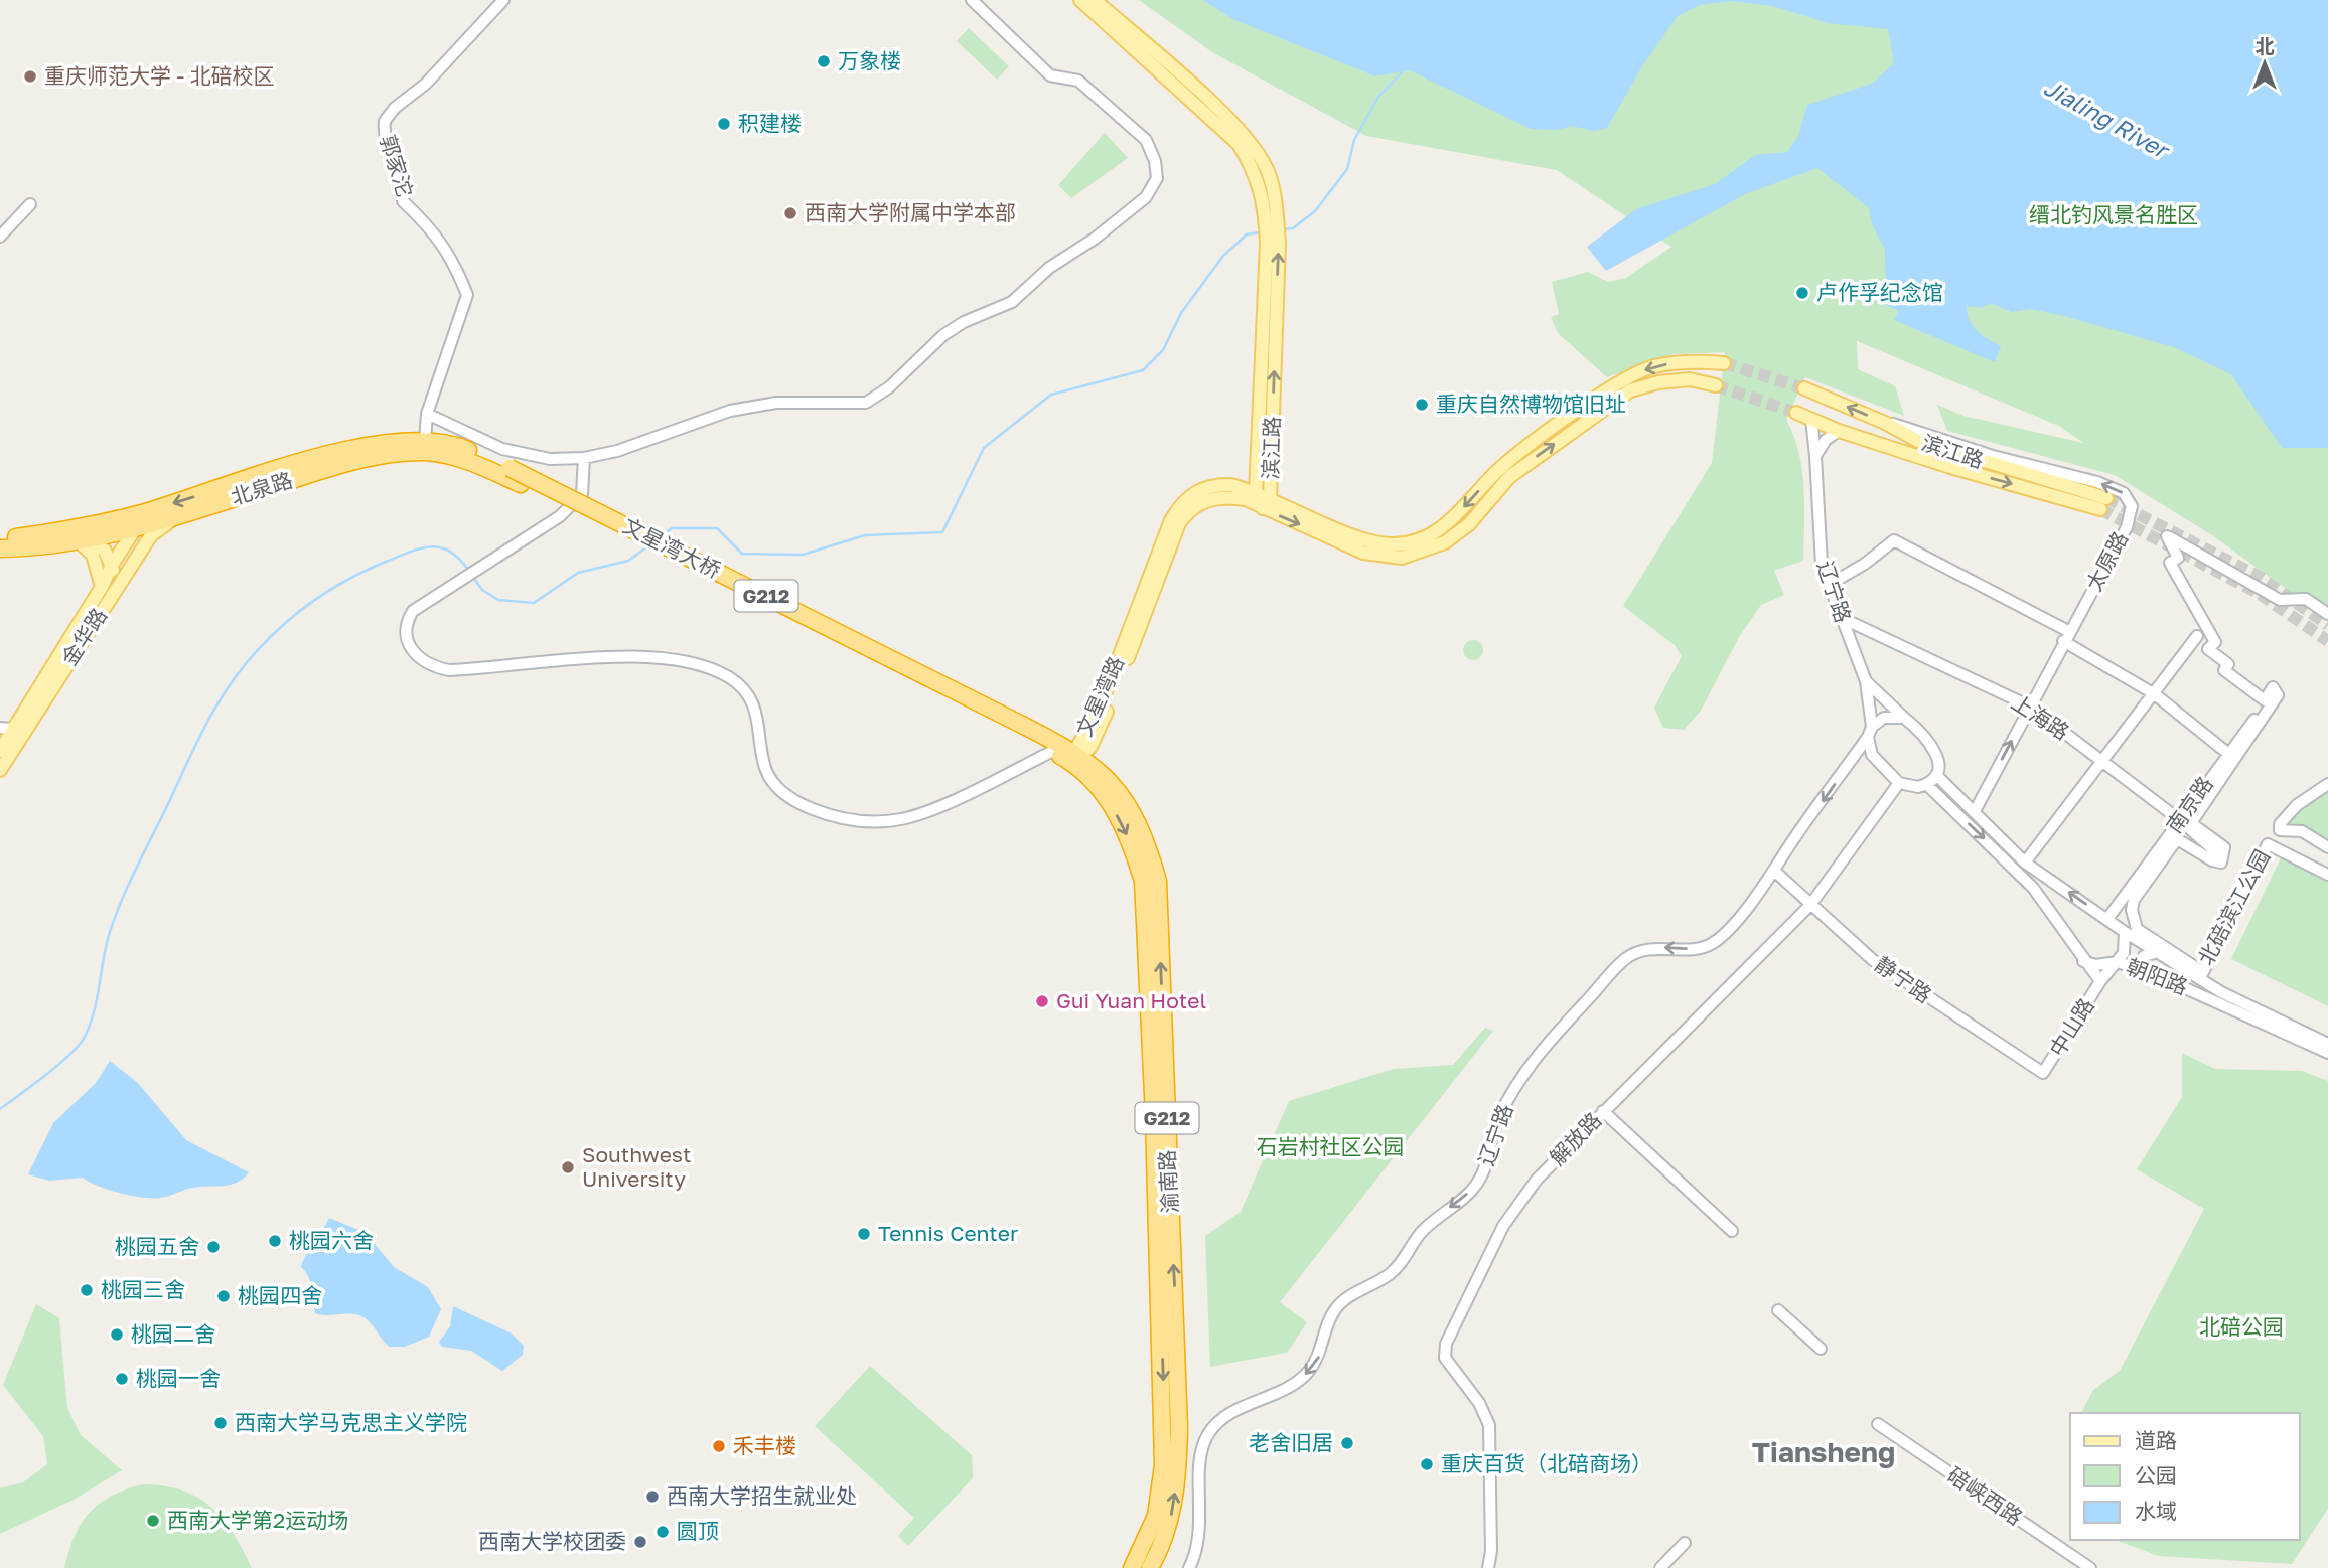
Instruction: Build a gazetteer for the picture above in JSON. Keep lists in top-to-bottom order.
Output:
{
  "streets": {
    "highway": [
      "北泉路",
      "文星湾大桥",
      "G212",
      "渝南路"
    ],
    "main road": ["滨江路", "金华路", "文星湾路"],
    "street": [
      "郭家沱",
      "太原路",
      "辽宁路",
      "上海路",
      "南京路",
      "北碚滨江公园",
      "朝阳路",
      "静宁路",
      "中山路",
      "解放路",
      "碚峡西路"
    ]
  },
  "crossings": [
    ["郭家沱", "北泉路"],
    ["滨江路", "太原路"],
    ["滨江路", "辽宁路"],
    ["滨江路", "文星湾路"],
    ["北泉路", "文星湾大桥"],
    ["北泉路", "金华路"],
    ["文星湾大桥", "渝南路"],
    ["太原路", "上海路"],
    ["辽宁路", "上海路"],
    ["辽宁路", "静宁路"],
    ["辽宁路", "解放路"],
    ["文星湾路", "渝南路"],
    ["上海路", "南京路"],
    ["南京路", "北碚滨江公园"],
    ["朝阳路", "中山路"],
    ["静宁路", "中山路"],
    ["静宁路", "解放路"]
  ],
  "one_way": ["辽宁路"],
  "districts": ["Tiansheng"],
  "water": ["Jialing River"],
  "parks": ["缙北钓风景名胜区", "石岩村社区公园", "北碚公园"],
  "places": [
    "万象楼",
    "重庆师范大学 - 北碚校区",
    "积建楼",
    "西南大学附属中学本部",
    "卢作孚纪念馆",
    "重庆自然博物馆旧址",
    "Gui Yuan Hotel",
    "Southwest University",
    "Tennis Center",
    "桃园六舍",
    "桃园五舍",
    "桃园三舍",
    "桃园四舍",
    "桃园二舍",
    "桃园一舍",
    "西南大学马克思主义学院",
    "老舍旧居",
    "禾丰楼",
    "重庆百货（北碚商场）",
    "西南大学招生就业处",
    "西南大学第2运动场",
    "圆顶",
    "西南大学校团委"
  ],
  "legend": ["道路", "公园", "水域"],
  "north": "top"
}
